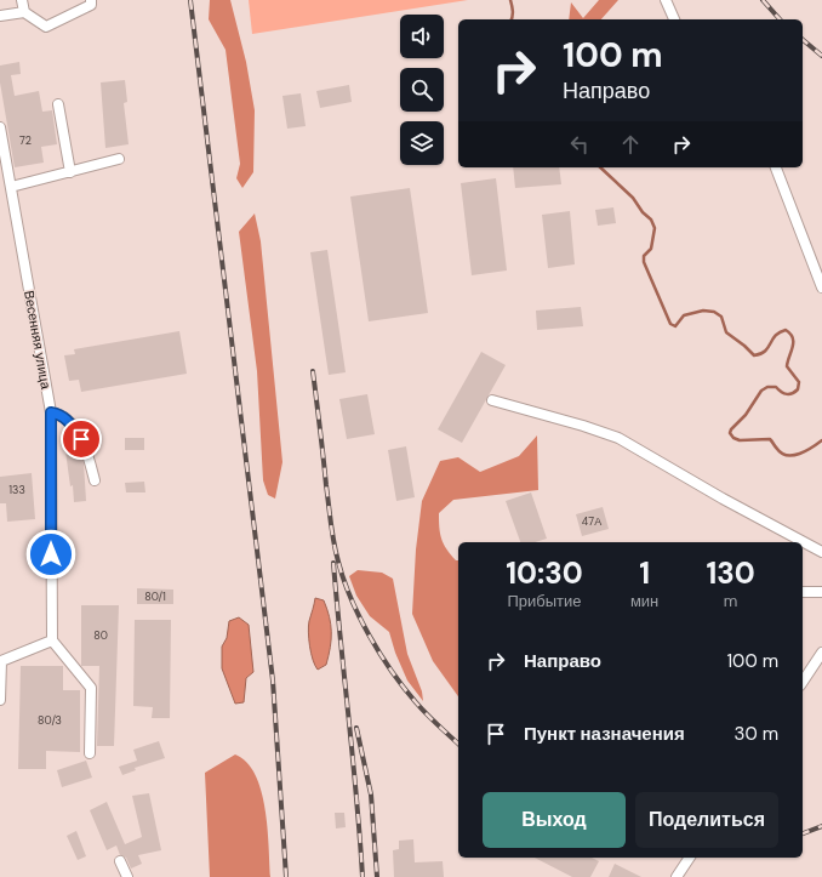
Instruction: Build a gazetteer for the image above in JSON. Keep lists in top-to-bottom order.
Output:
{
  "streets": {
    "street": ["Весенняя улица"]
  },
  "house_numbers": [
    "72",
    "133",
    "47А",
    "80/1",
    "80",
    "80/3"
  ],
  "page": {
    "turn": ["100 m", "Направо"],
    "eta": [
      "10:30",
      "Прибытие",
      "1",
      "мин",
      "130",
      "m"
    ],
    "list": [
      {
        "name": "Направо",
        "value": "100 m"
      },
      {
        "name": "Пункт назначения",
        "value": "30 m"
      }
    ],
    "buttons": ["Выход", "Поделиться"]
  }
}
